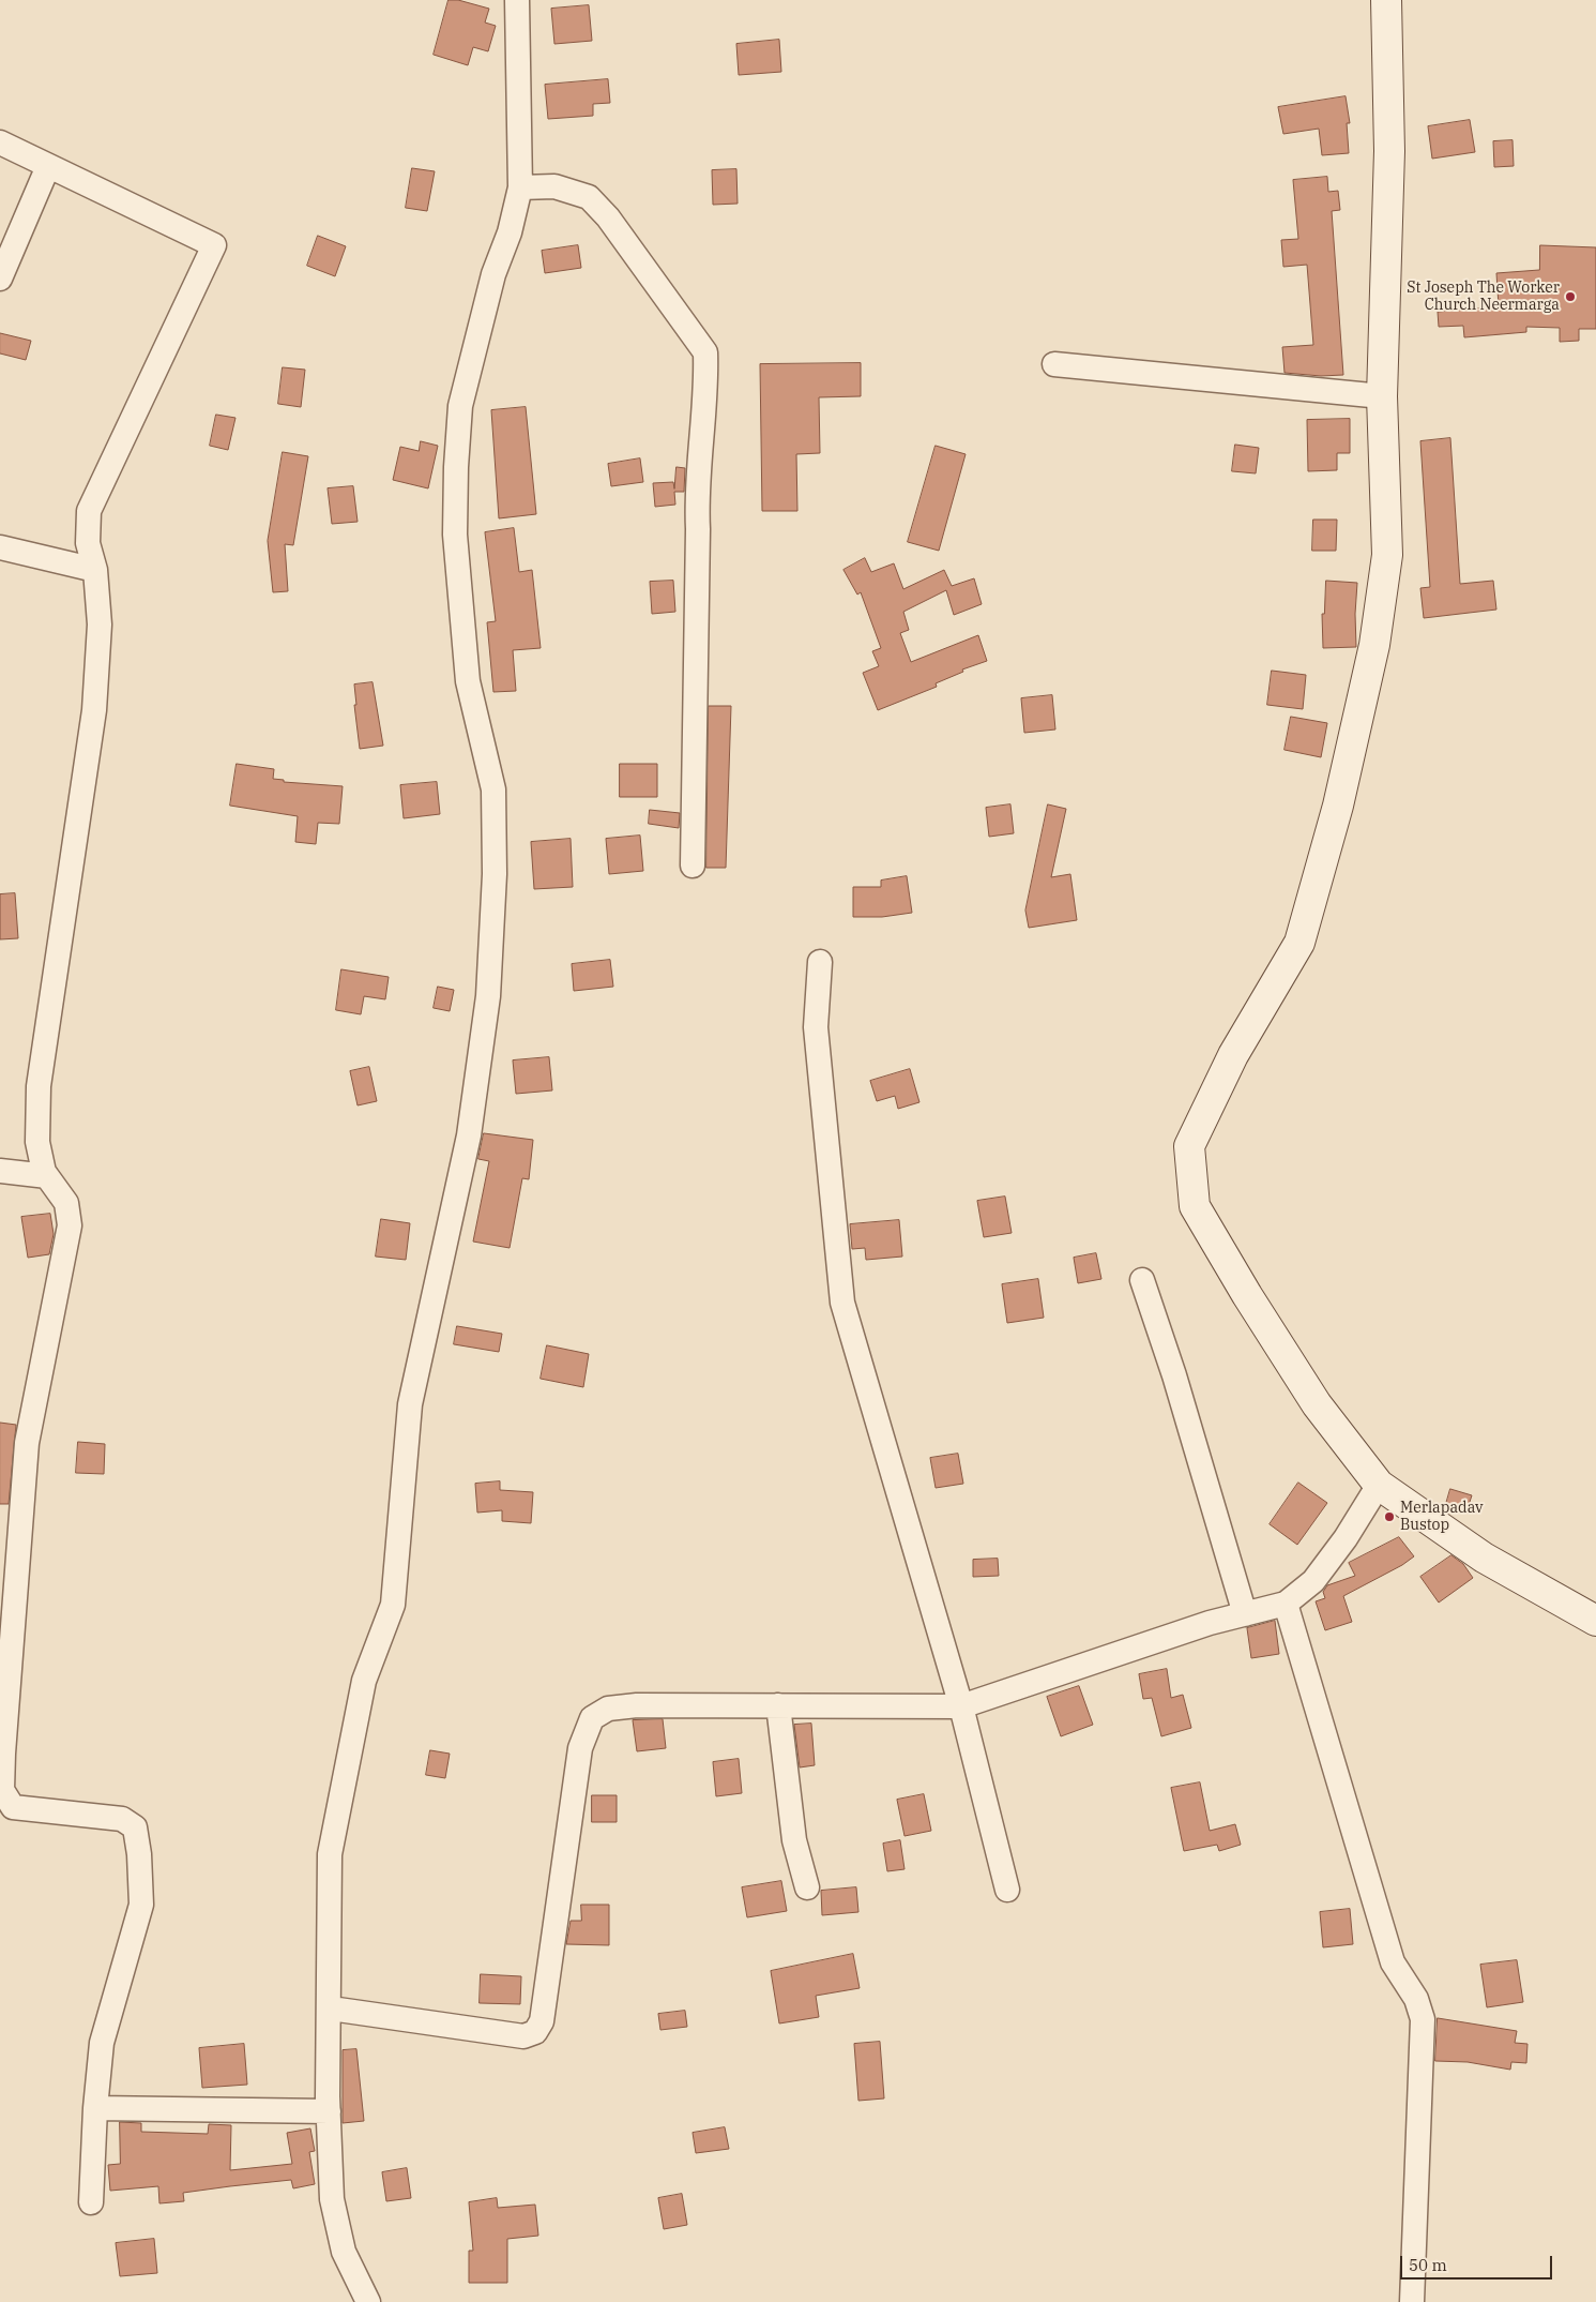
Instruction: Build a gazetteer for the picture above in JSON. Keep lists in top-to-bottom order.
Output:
{
  "places": ["St Joseph The Worker Church Neermarga", "Merlapadav Bustop"],
  "scale_bar": "50 m"
}
